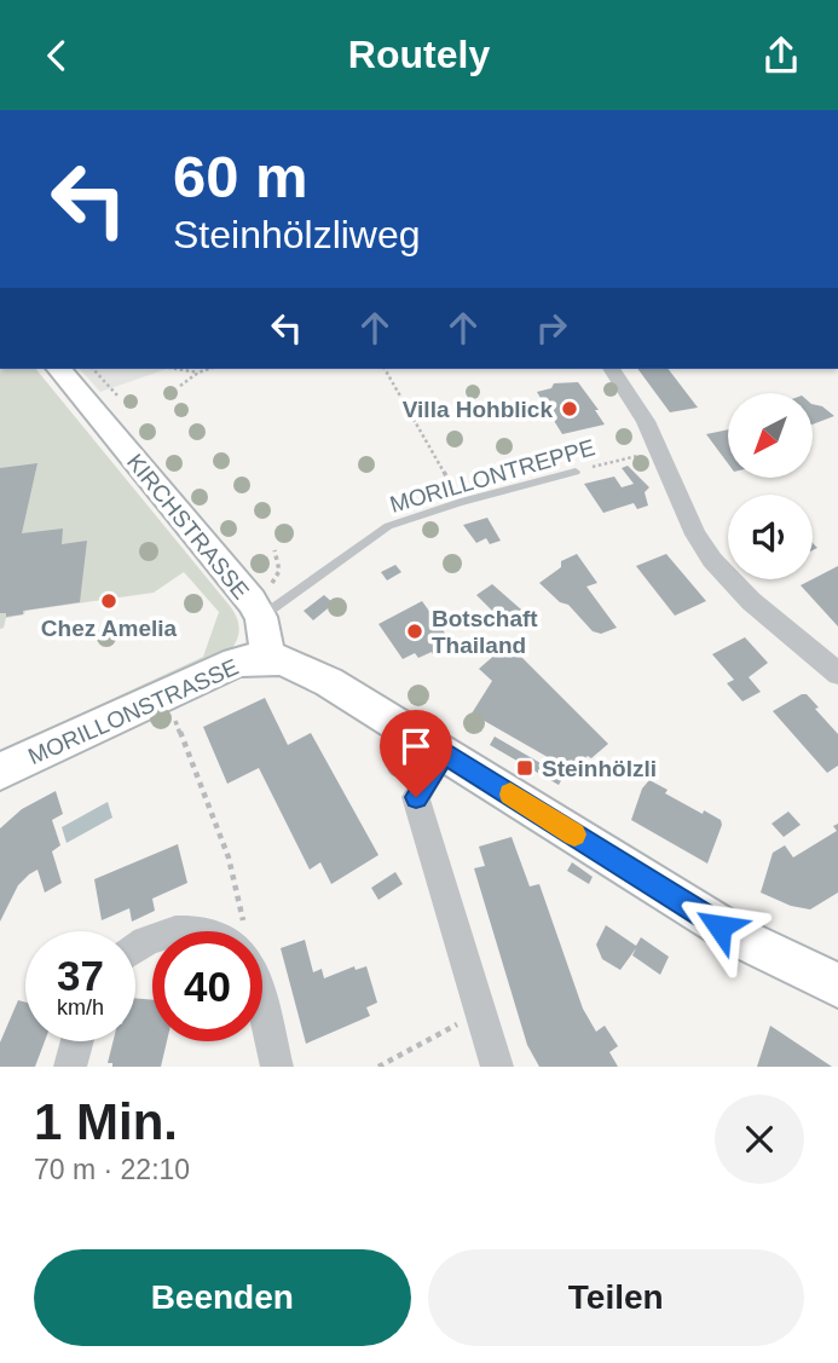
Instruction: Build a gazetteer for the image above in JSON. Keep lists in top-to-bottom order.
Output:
{
  "streets": {
    "street": ["KIRCHSTRASSE", "MORILLONSTRASSE"],
    "lane": ["MORILLONTREPPE"]
  },
  "crossings": [
    ["MORILLONTREPPE", "KIRCHSTRASSE"],
    ["KIRCHSTRASSE", "MORILLONSTRASSE"]
  ],
  "places": {
    "other": ["Villa Hohblick", "Chez Amelia", "Botschaft Thailand"],
    "transit": ["Steinhölzli"]
  },
  "north": "bottom left",
  "page": {
    "header": "Routely",
    "turn": ["60 m", "Steinhölzliweg"],
    "speed": "37 km/h",
    "limit": "40",
    "heading": ["1 Min.", "70 m · 22:10"],
    "buttons": ["Beenden", "Teilen"]
  }
}
